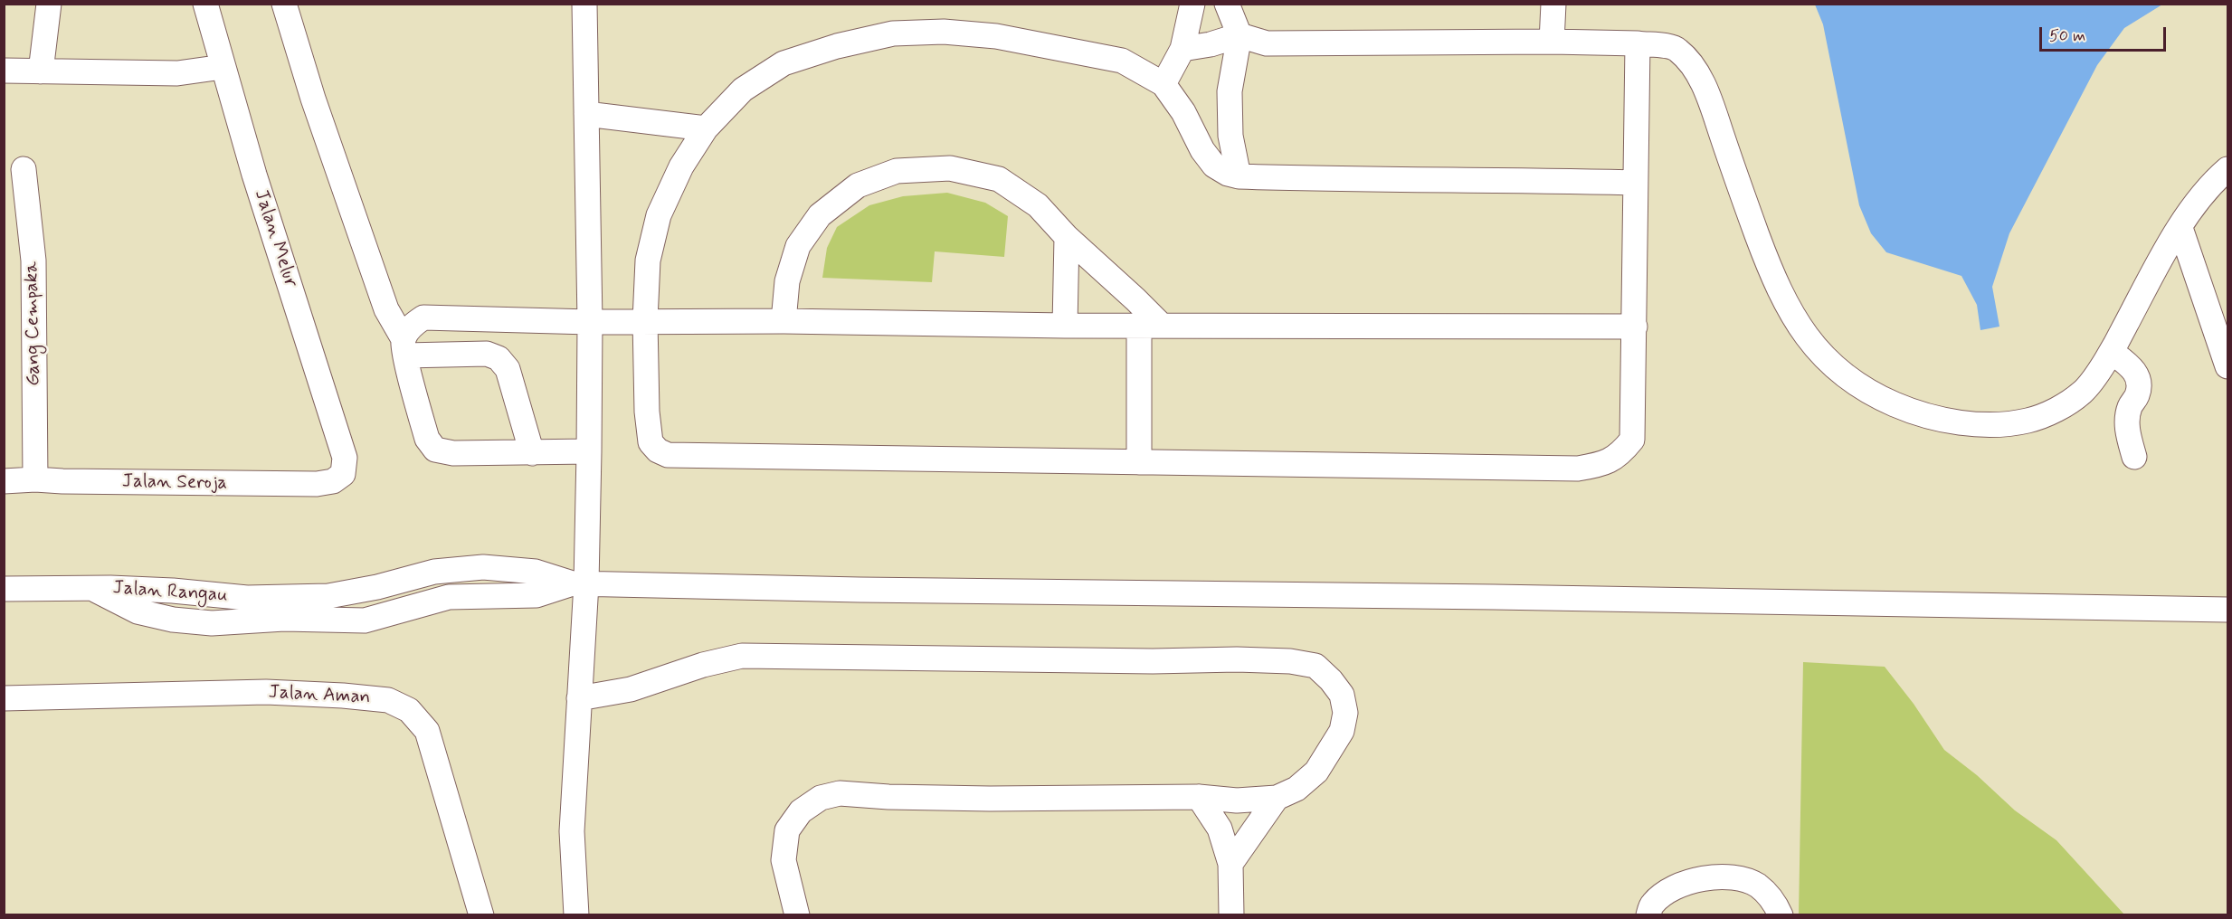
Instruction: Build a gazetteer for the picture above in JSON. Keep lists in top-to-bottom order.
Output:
{
  "streets": {
    "street": [
      "Jalan Melur",
      "Gang Cempaka",
      "Jalan Seroja",
      "Jalan Rangau",
      "Jalan Aman"
    ]
  },
  "crossings": [
    ["Jalan Melur", "Jalan Seroja"],
    ["Gang Cempaka", "Jalan Seroja"]
  ],
  "scale_bar": "50 m"
}
